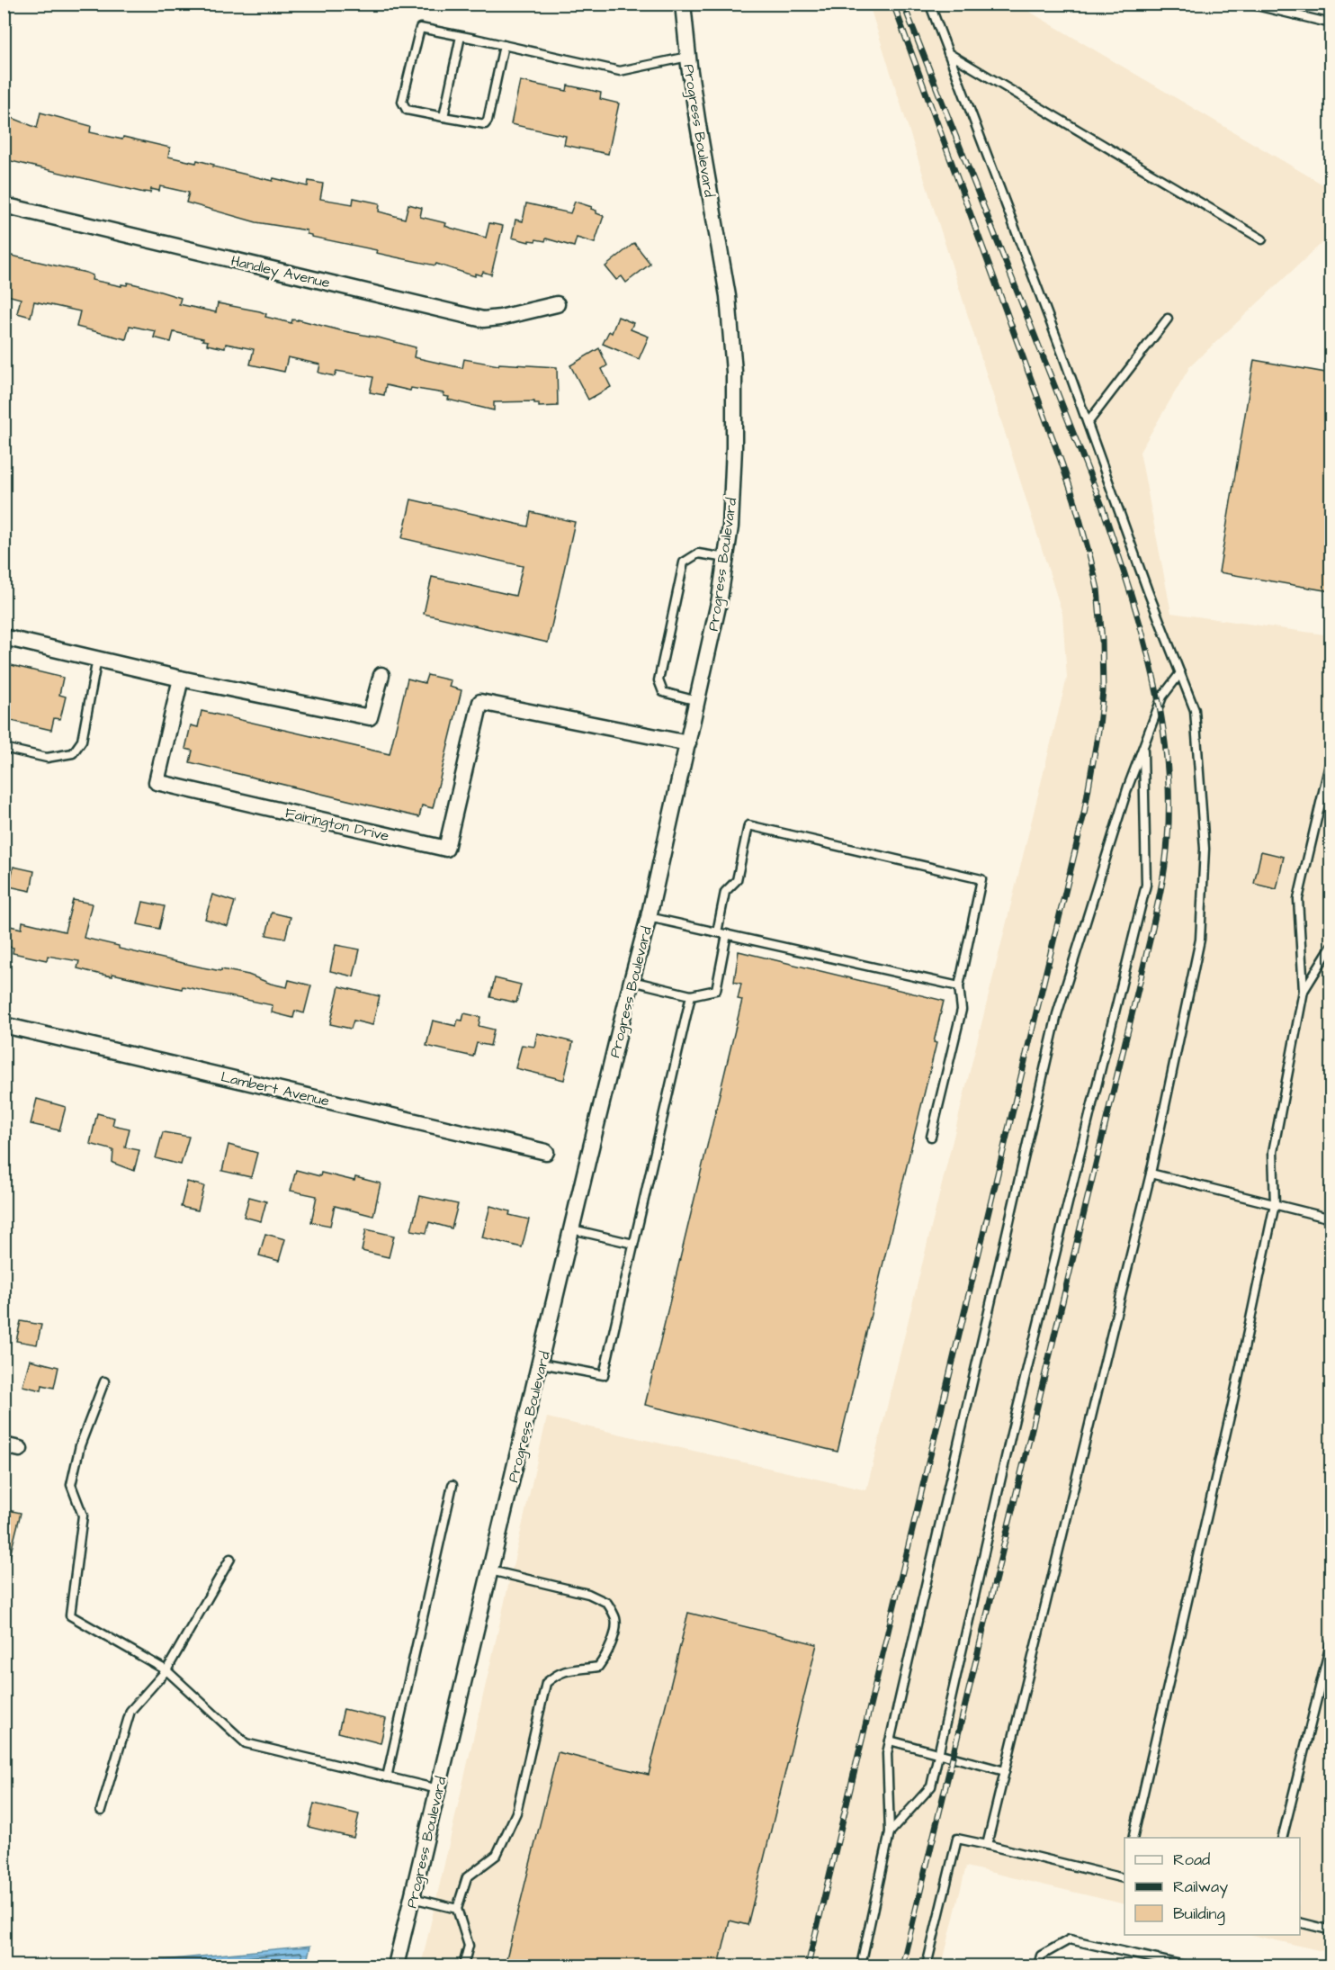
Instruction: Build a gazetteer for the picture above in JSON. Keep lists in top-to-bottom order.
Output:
{
  "streets": {
    "street": [
      "Progress Boulevard",
      "Handley Avenue",
      "Fairington Drive",
      "Lambert Avenue"
    ]
  },
  "crossings": [
    ["Progress Boulevard", "Fairington Drive"]
  ],
  "legend": ["Road", "Railway", "Building"]
}
